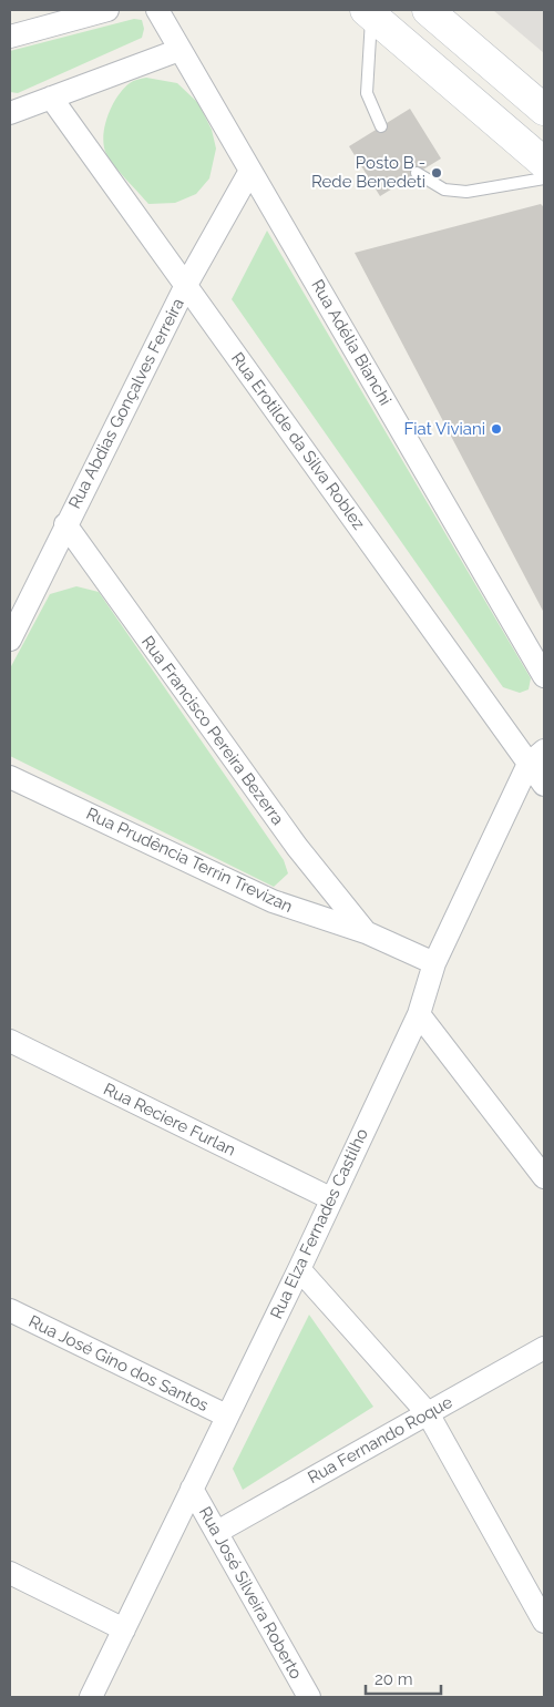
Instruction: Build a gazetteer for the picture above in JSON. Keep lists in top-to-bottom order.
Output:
{
  "streets": {
    "street": [
      "Rua Adélia Bianchi",
      "Rua Abdias Gonçalves Ferreira",
      "Rua Erotilde da Silva Roblez",
      "Rua Francisco Pereira Bezerra",
      "Rua Prudência Terrin Trevizan",
      "Rua Reciere Furlan",
      "Rua Elza Fernades Castilho",
      "Rua José Gino dos Santos",
      "Rua Fernando Roque",
      "Rua José Silveira Roberto"
    ]
  },
  "crossings": [
    ["Rua Adélia Bianchi", "Rua Abdias Gonçalves Ferreira"],
    ["Rua Abdias Gonçalves Ferreira", "Rua Erotilde da Silva Roblez"],
    ["Rua Abdias Gonçalves Ferreira", "Rua Francisco Pereira Bezerra"],
    ["Rua Erotilde da Silva Roblez", "Rua Elza Fernades Castilho"],
    ["Rua Francisco Pereira Bezerra", "Rua Prudência Terrin Trevizan"],
    ["Rua Prudência Terrin Trevizan", "Rua Elza Fernades Castilho"],
    ["Rua Reciere Furlan", "Rua Elza Fernades Castilho"],
    ["Rua Elza Fernades Castilho", "Rua José Gino dos Santos"],
    ["Rua Elza Fernades Castilho", "Rua José Silveira Roberto"],
    ["Rua Fernando Roque", "Rua José Silveira Roberto"]
  ],
  "places": ["Posto B - Rede Benedeti", "Fiat Viviani"],
  "scale_bar": "20 m"
}
